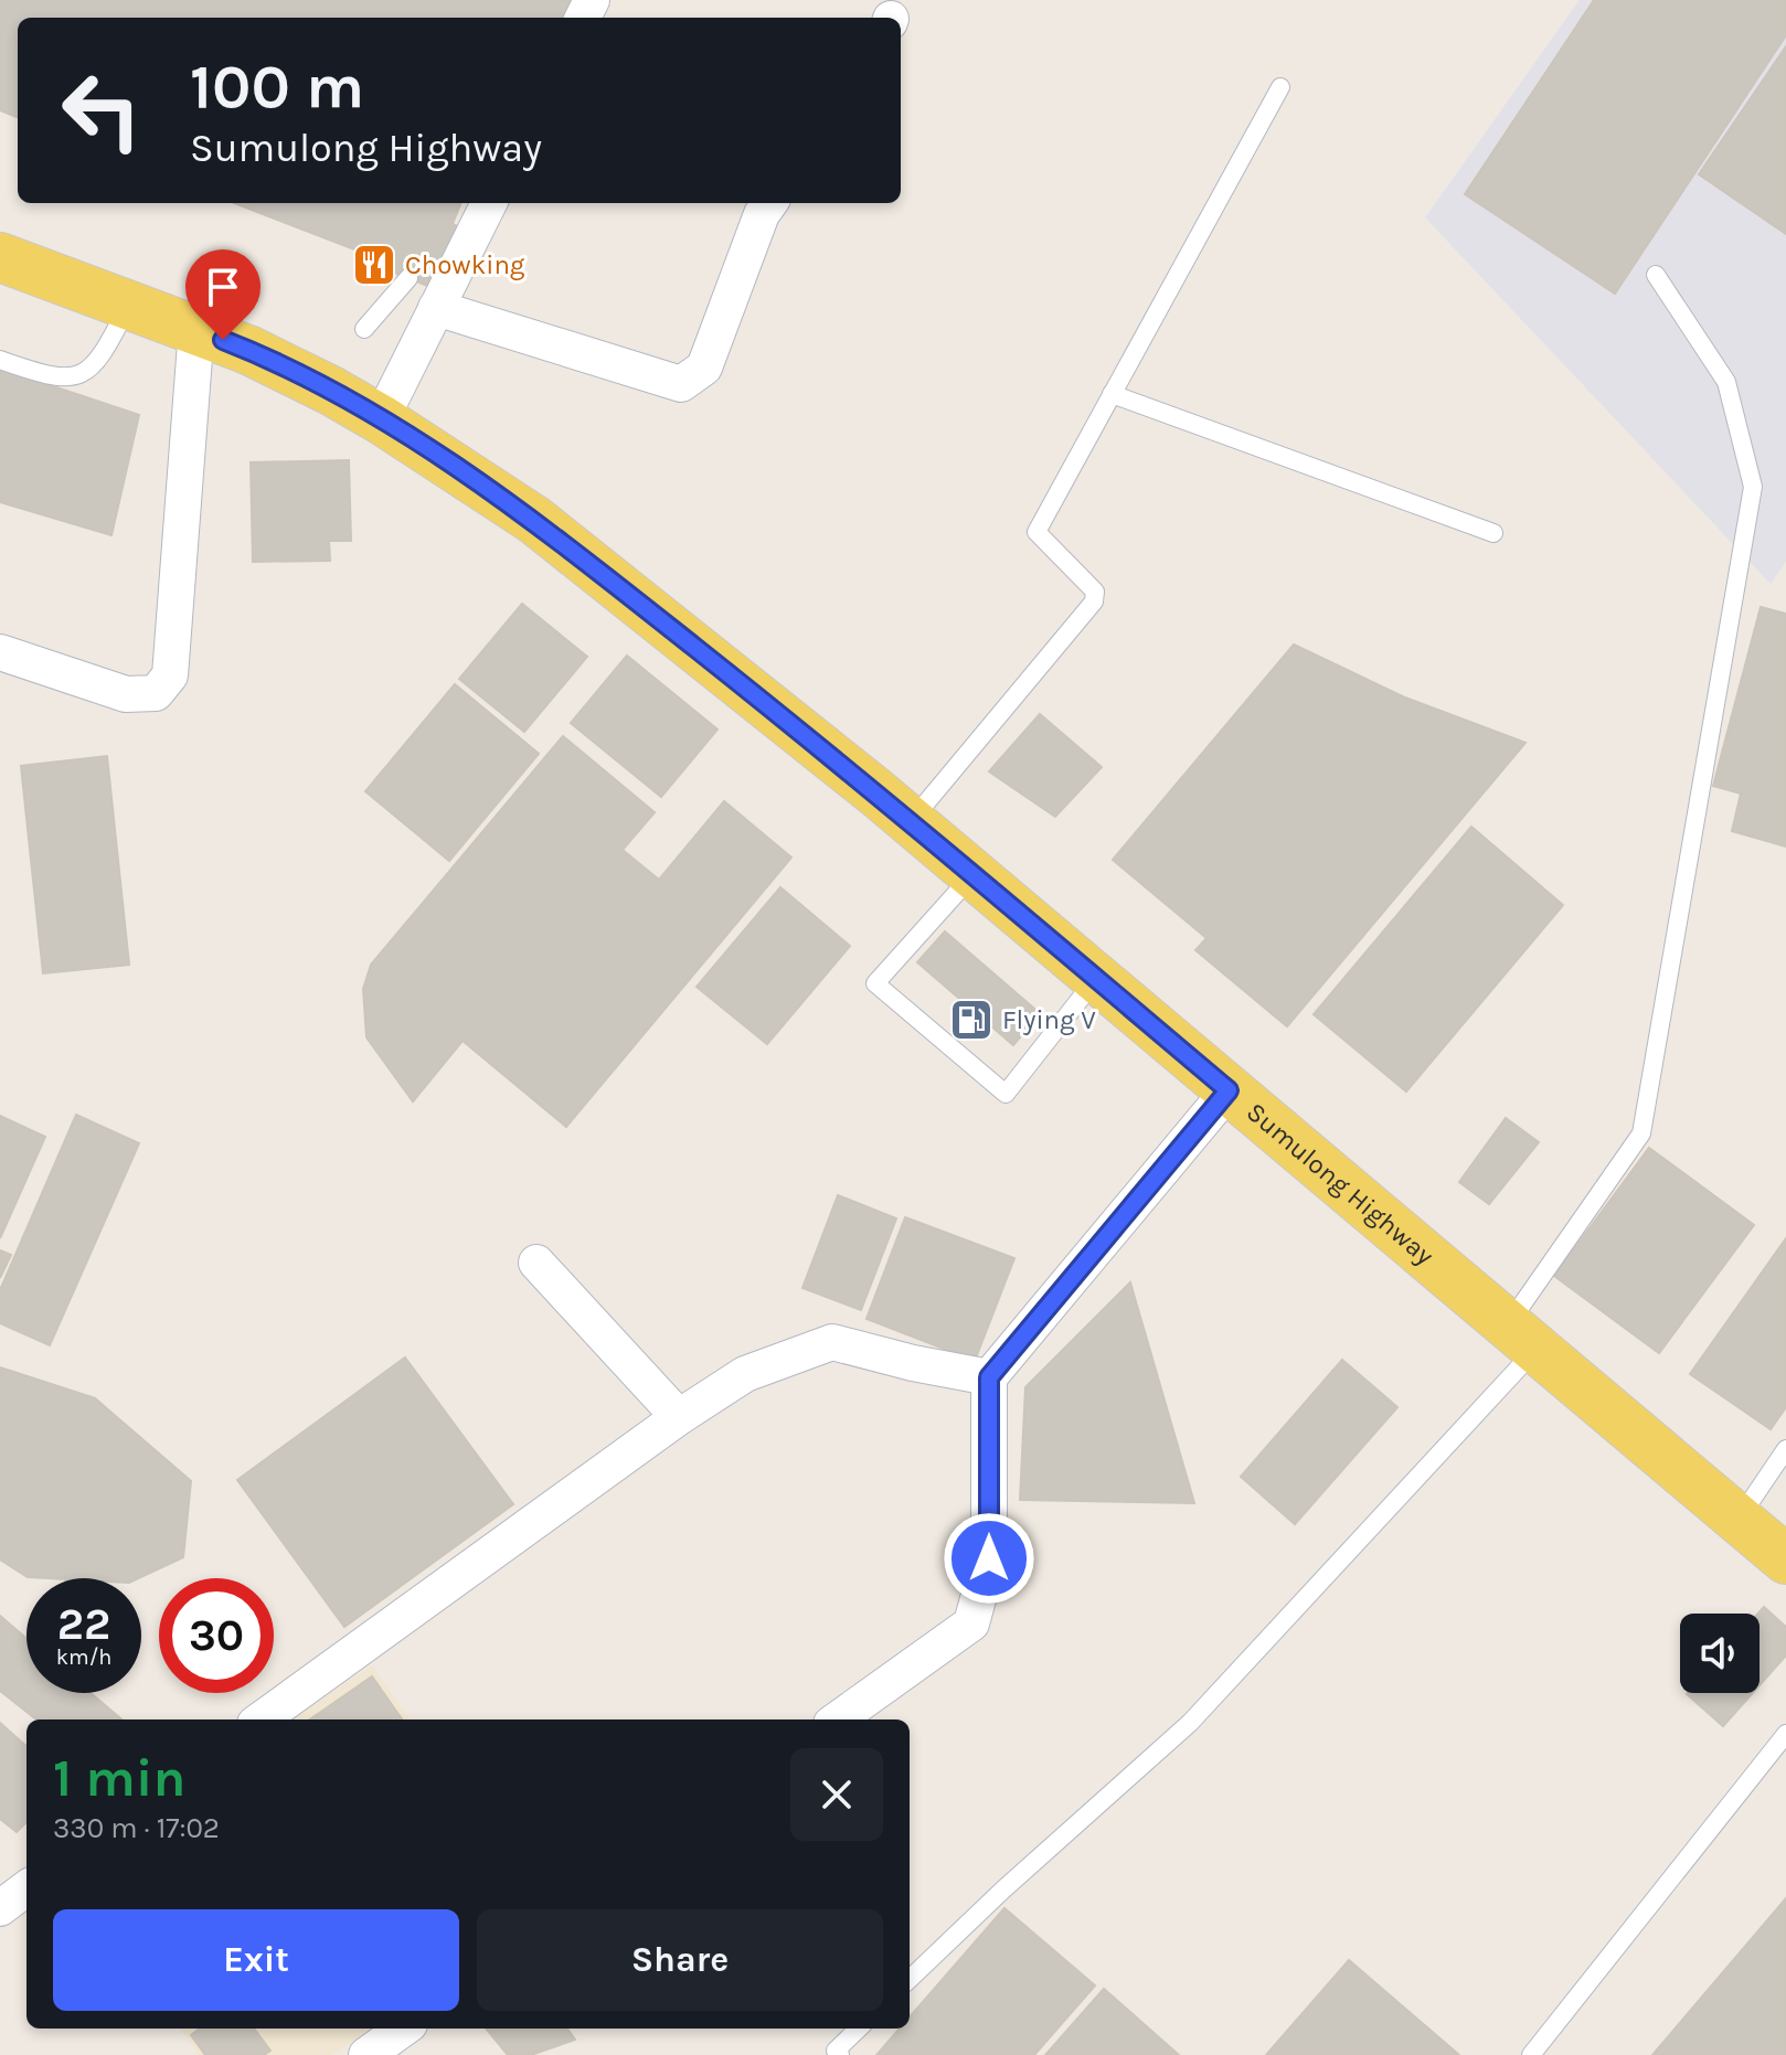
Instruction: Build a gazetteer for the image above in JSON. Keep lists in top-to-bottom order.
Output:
{
  "streets": {
    "main road": ["Sumulong Highway"]
  },
  "places": {
    "restaurant": ["Chowking"],
    "fuel station": ["Flying V"]
  },
  "page": {
    "turn": ["100 m", "Sumulong Highway"],
    "speed": "22 km/h",
    "limit": "30",
    "heading": ["1 min", "330 m · 17:02"],
    "buttons": ["Exit", "Share"]
  }
}
